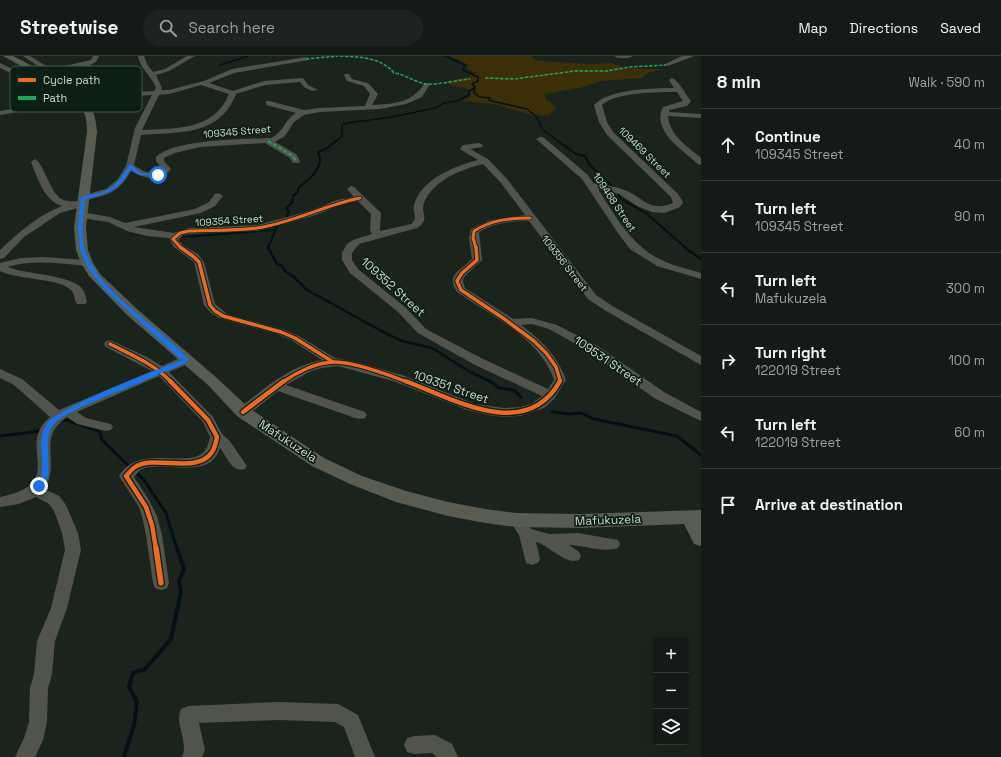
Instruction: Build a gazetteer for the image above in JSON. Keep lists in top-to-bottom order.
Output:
{
  "streets": {
    "main road": ["Mafukuzela"],
    "street": [
      "109345 Street",
      "109469 Street",
      "109468 Street",
      "109354 Street",
      "109356 Street",
      "109352 Street",
      "109531 Street",
      "109351 Street"
    ]
  },
  "crossings": [
    ["109469 Street", "109468 Street"],
    ["109356 Street", "109352 Street"],
    ["109356 Street", "109351 Street"],
    ["109352 Street", "109351 Street"],
    ["109531 Street", "109351 Street"],
    ["109351 Street", "Mafukuzela"]
  ],
  "legend": ["Cycle path", "Path"],
  "page": {
    "header": "Streetwise",
    "search": "Search here",
    "nav": ["Map", "Directions", "Saved"],
    "heading": ["8 min", "Walk · 590 m"],
    "list": [
      ["Continue", "109345 Street", "40 m"],
      ["Turn left", "109345 Street", "90 m"],
      ["Turn left", "Mafukuzela", "300 m"],
      ["Turn right", "122019 Street", "100 m"],
      ["Turn left", "122019 Street", "60 m"],
      "Arrive at destination"
    ],
    "map_buttons": ["+", "−"]
  }
}
